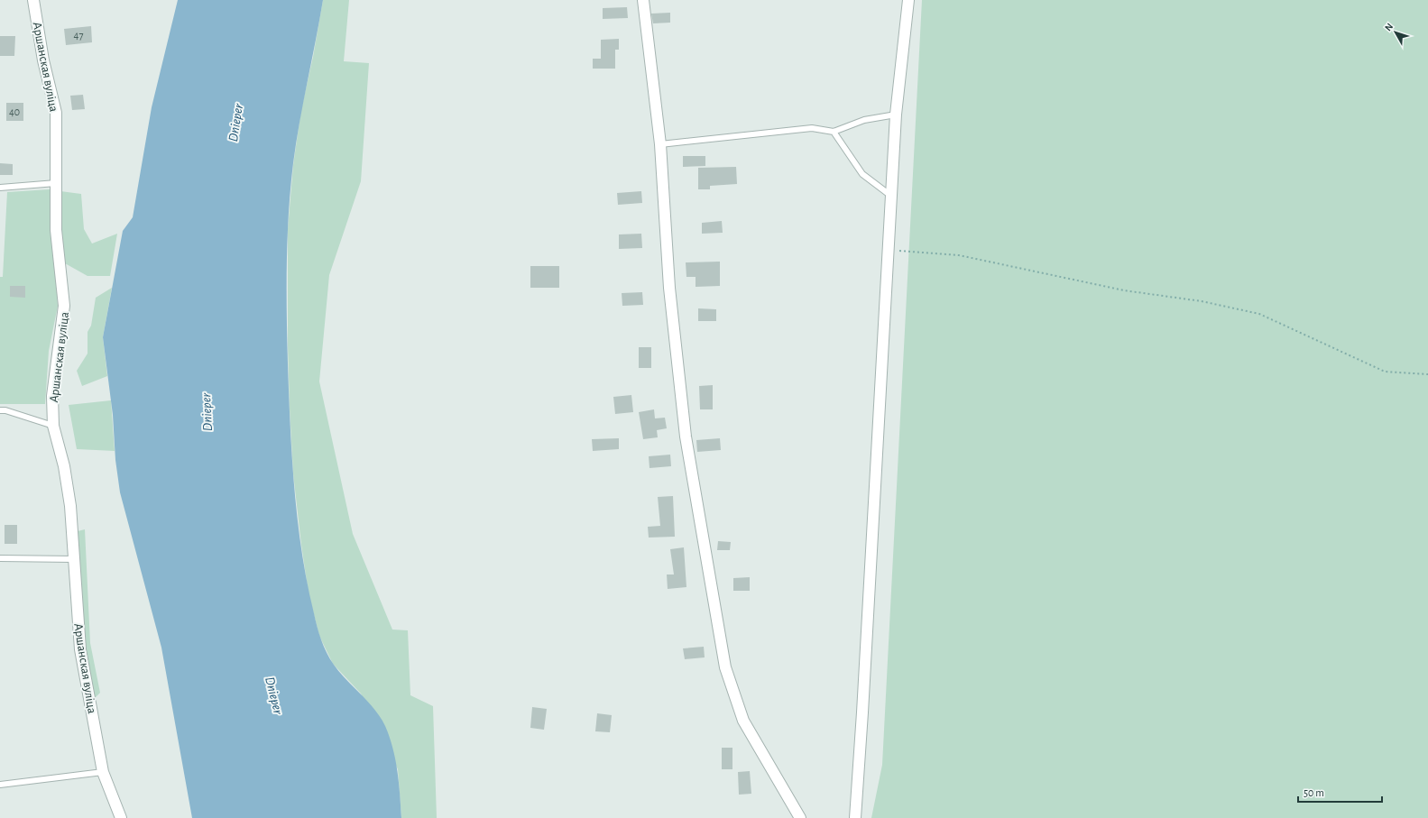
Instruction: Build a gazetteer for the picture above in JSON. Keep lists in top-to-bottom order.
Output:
{
  "streets": {
    "street": ["Аршанская вуліца"]
  },
  "water": ["Dnieper"],
  "house_numbers": ["47", "40"],
  "scale_bar": "50 m",
  "north": "top left"
}
